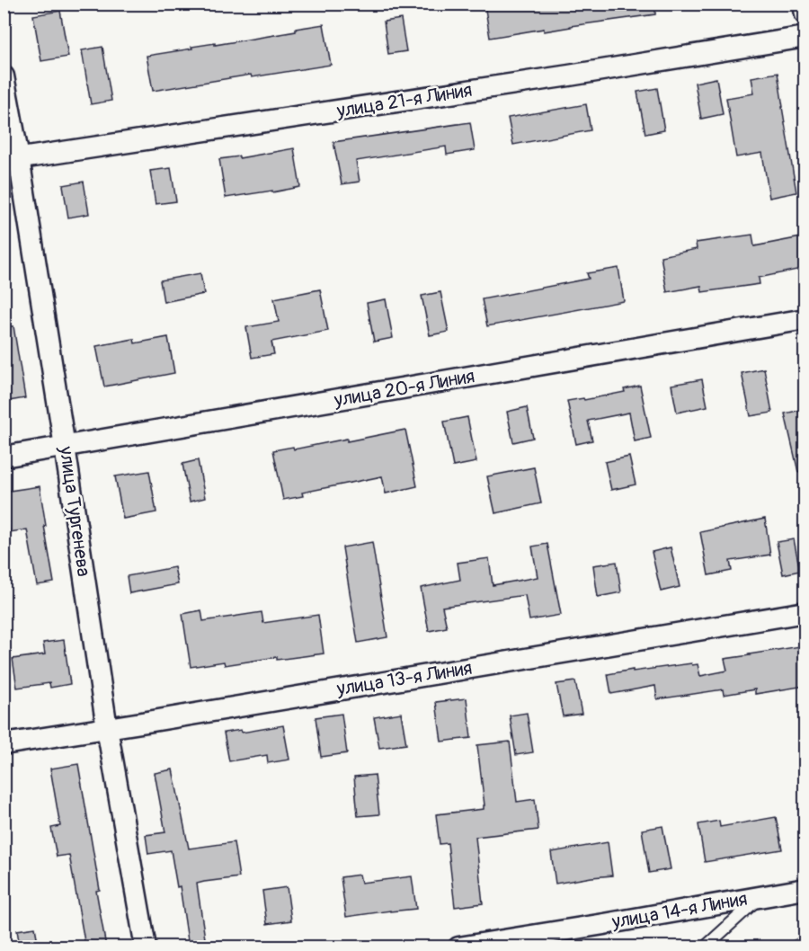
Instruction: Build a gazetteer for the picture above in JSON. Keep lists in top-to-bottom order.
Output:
{
  "streets": {
    "street": [
      "улица 21-я Линия",
      "улица 20-я Линия",
      "улица Тургенева",
      "улица 13-я Линия",
      "улица 14-я Линия"
    ]
  },
  "crossings": [
    ["улица 21-я Линия", "улица Тургенева"],
    ["улица 20-я Линия", "улица Тургенева"],
    ["улица Тургенева", "улица 13-я Линия"]
  ]
}
